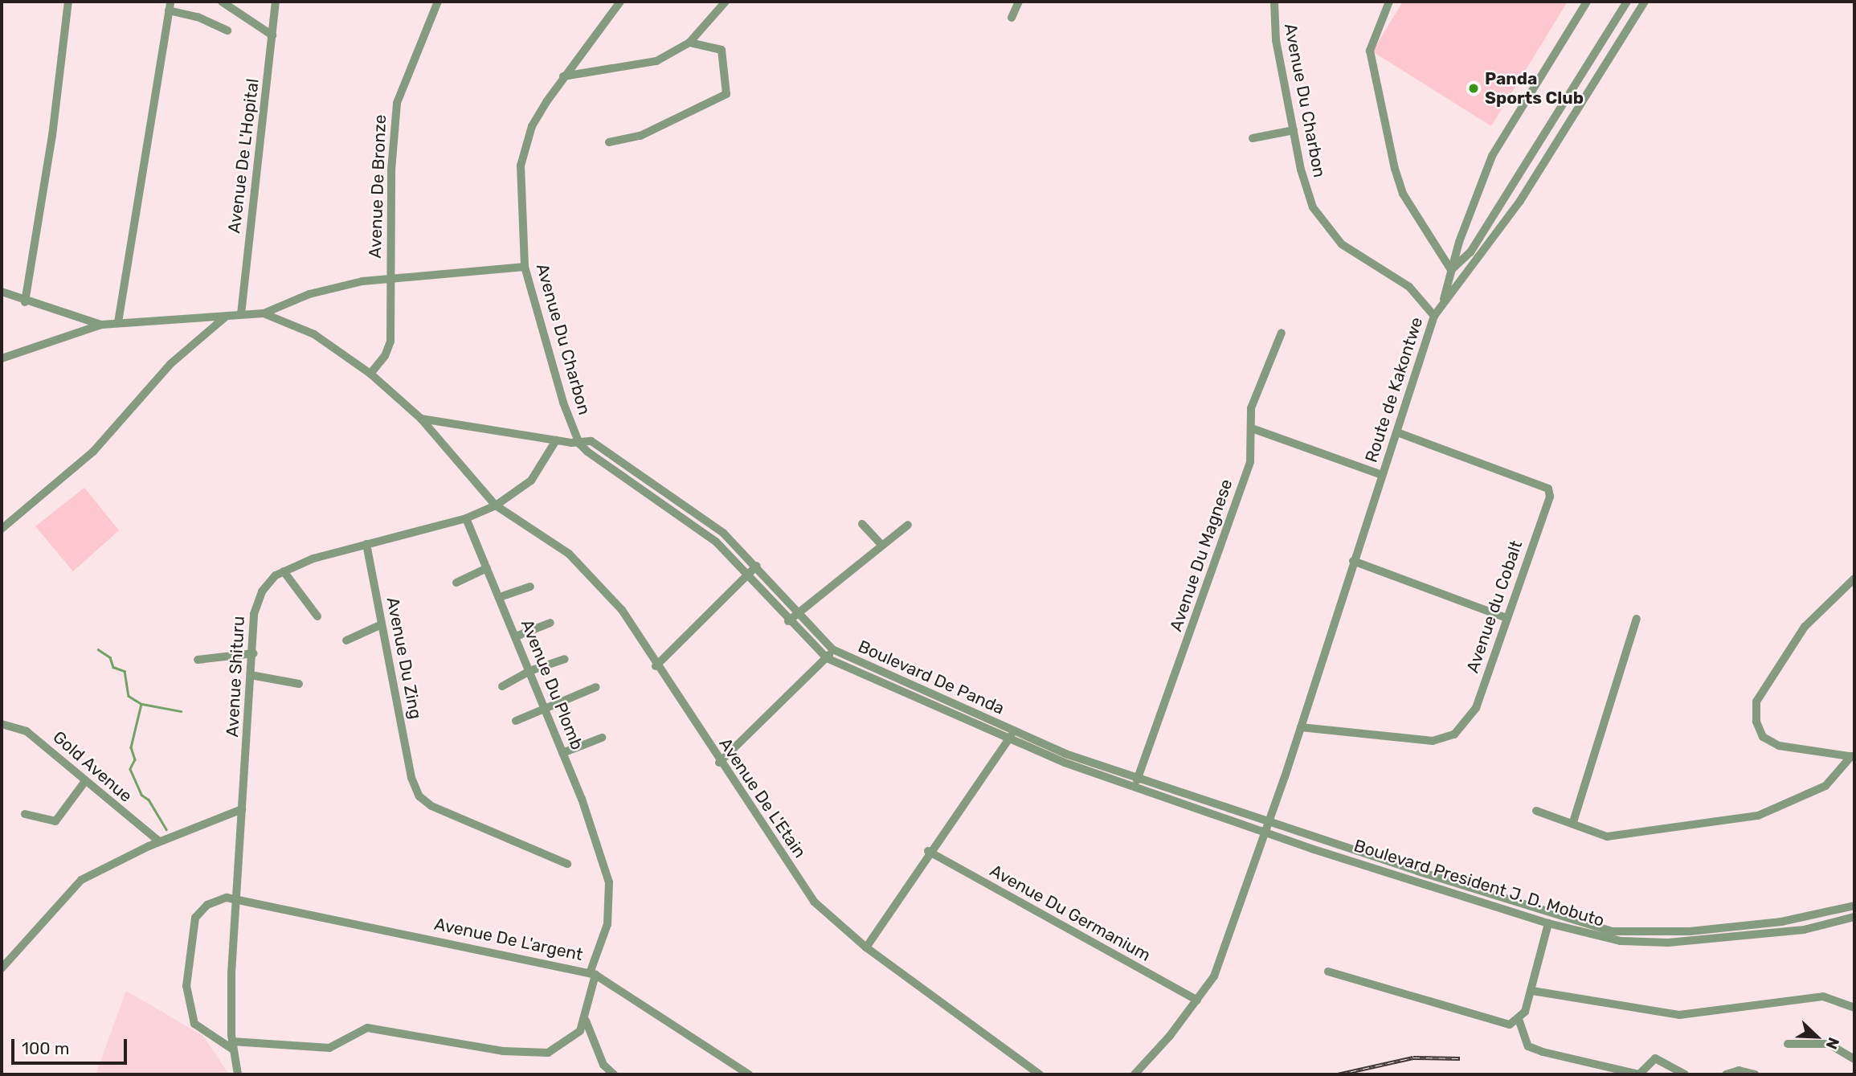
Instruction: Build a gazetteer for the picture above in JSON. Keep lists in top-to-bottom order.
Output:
{
  "streets": {
    "street": [
      "Avenue Du Charbon",
      "Avenue De L'Hopital",
      "Avenue De Bronze",
      "Route de Kakontwe",
      "Avenue Du Magnese",
      "Avenue du Cobalt",
      "Avenue Du Zing",
      "Avenue Shituru",
      "Boulevard De Panda",
      "Avenue Du Plomb",
      "Gold Avenue",
      "Avenue De L'Etain",
      "Boulevard President J. D. Mobuto",
      "Avenue Du Germanium",
      "Avenue De L'argent"
    ]
  },
  "crossings": [
    ["Avenue Du Charbon", "Route de Kakontwe"],
    ["Avenue Du Charbon", "Boulevard De Panda"],
    ["Route de Kakontwe", "Avenue du Cobalt"],
    ["Route de Kakontwe", "Boulevard De Panda"],
    ["Route de Kakontwe", "Boulevard President J. D. Mobuto"],
    ["Avenue Du Magnese", "Boulevard De Panda"],
    ["Avenue Du Zing", "Avenue Shituru"],
    ["Avenue Shituru", "Boulevard De Panda"],
    ["Avenue Shituru", "Avenue Du Plomb"],
    ["Avenue Shituru", "Avenue De L'Etain"],
    ["Avenue Shituru", "Avenue De L'argent"],
    ["Boulevard De Panda", "Avenue De L'Etain"],
    ["Boulevard De Panda", "Boulevard President J. D. Mobuto"],
    ["Avenue Du Plomb", "Avenue De L'argent"]
  ],
  "places": ["Panda Sports Club"],
  "scale_bar": "100 m",
  "north": "bottom right"
}
